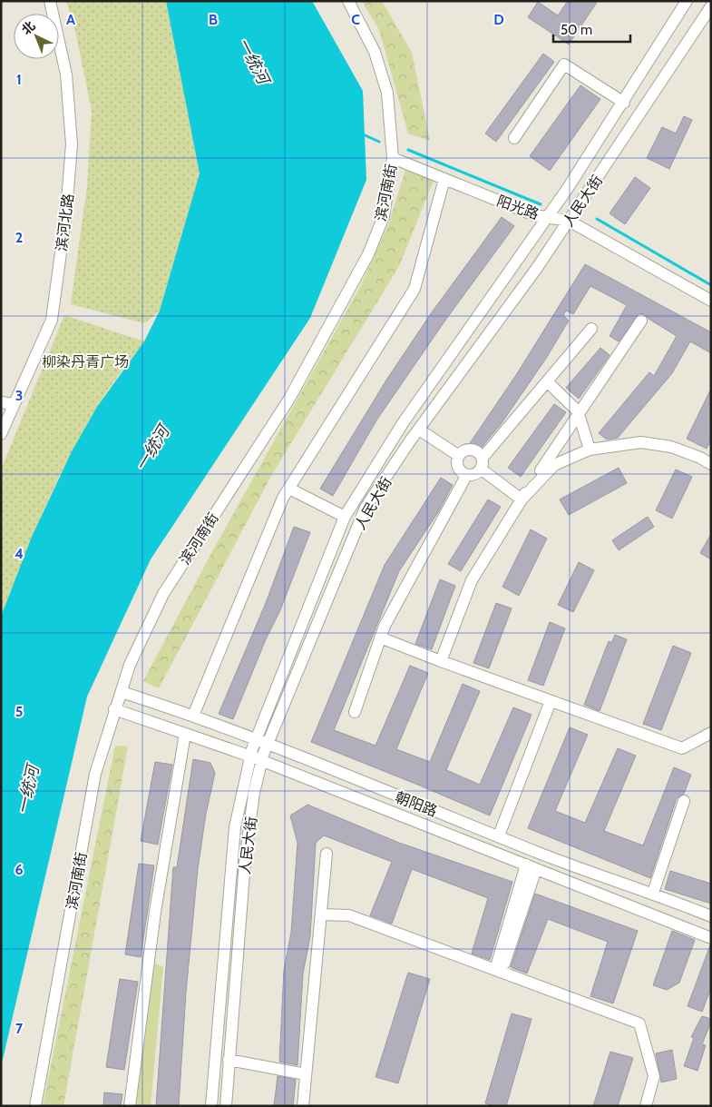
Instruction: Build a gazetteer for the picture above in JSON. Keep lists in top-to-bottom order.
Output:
{
  "streets": {
    "street": [
      "滨河南街",
      "人民大街",
      "阳光路",
      "滨河北路",
      "朝阳路"
    ]
  },
  "crossings": [
    ["滨河南街", "阳光路"],
    ["滨河南街", "朝阳路"],
    ["人民大街", "阳光路"],
    ["人民大街", "朝阳路"]
  ],
  "water": ["一统河"],
  "parks": ["柳染丹青广场"],
  "scale_bar": "50 m",
  "north": "top left",
  "grid": {
    "columns": [
      "A",
      "B",
      "C",
      "D"
    ],
    "rows": [
      "1",
      "2",
      "3",
      "4",
      "5",
      "6",
      "7"
    ]
  }
}
